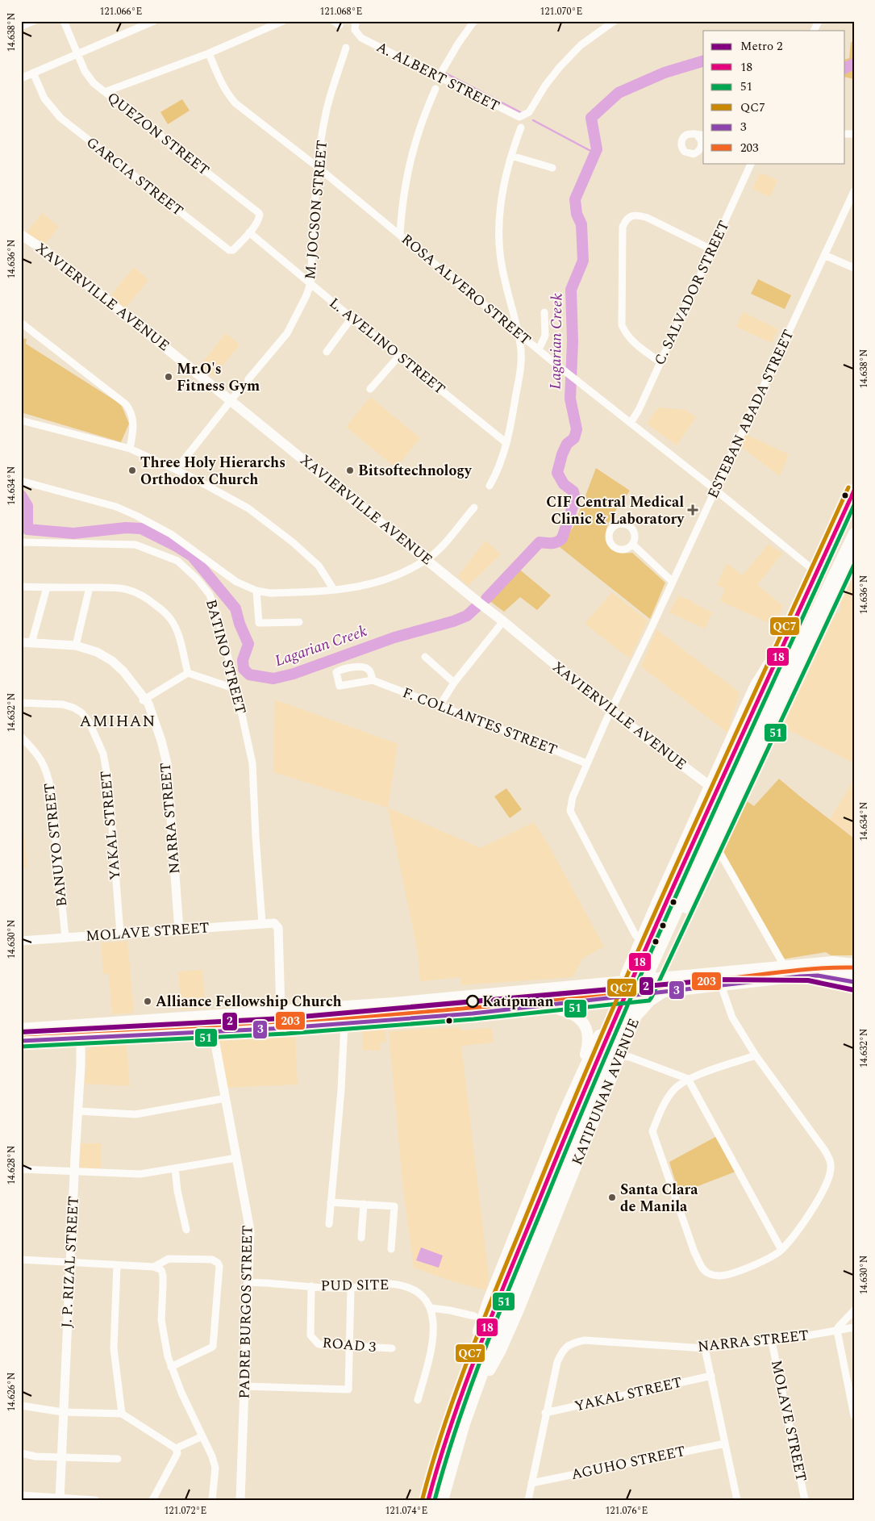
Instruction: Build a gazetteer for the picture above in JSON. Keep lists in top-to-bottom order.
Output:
{
  "streets": {
    "main road": ["XAVIERVILLE AVENUE", "KATIPUNAN AVENUE"],
    "street": [
      "A. ALBERT STREET",
      "QUEZON STREET",
      "GARCIA STREET",
      "M. JOCSON STREET",
      "ROSA ALVERO STREET",
      "C. SALVADOR STREET",
      "L. AVELINO STREET",
      "ESTEBAN ABADA STREET",
      "BATINO STREET",
      "F. COLLANTES STREET",
      "NARRA STREET",
      "YAKAL STREET",
      "BANUYO STREET",
      "MOLAVE STREET",
      "J. P. RIZAL STREET",
      "PUD SITE",
      "PADRE BURGOS STREET",
      "ROAD 3",
      "AGUHO STREET"
    ]
  },
  "crossings": [
    ["QUEZON STREET", "GARCIA STREET"],
    ["QUEZON STREET", "L. AVELINO STREET"],
    ["GARCIA STREET", "L. AVELINO STREET"],
    ["M. JOCSON STREET", "ROSA ALVERO STREET"],
    ["M. JOCSON STREET", "XAVIERVILLE AVENUE"],
    ["M. JOCSON STREET", "L. AVELINO STREET"],
    ["ROSA ALVERO STREET", "C. SALVADOR STREET"],
    ["ROSA ALVERO STREET", "ESTEBAN ABADA STREET"],
    ["ROSA ALVERO STREET", "KATIPUNAN AVENUE"],
    ["XAVIERVILLE AVENUE", "ESTEBAN ABADA STREET"],
    ["XAVIERVILLE AVENUE", "KATIPUNAN AVENUE"],
    ["ESTEBAN ABADA STREET", "F. COLLANTES STREET"],
    ["ESTEBAN ABADA STREET", "KATIPUNAN AVENUE"],
    ["BATINO STREET", "MOLAVE STREET"],
    ["NARRA STREET", "YAKAL STREET"],
    ["NARRA STREET", "MOLAVE STREET"],
    ["YAKAL STREET", "MOLAVE STREET"],
    ["BANUYO STREET", "MOLAVE STREET"],
    ["PUD SITE", "PADRE BURGOS STREET"],
    ["PUD SITE", "ROAD 3"]
  ],
  "districts": ["AMIHAN"],
  "water": ["Lagarian Creek"],
  "places": {
    "other": [
      "Mr.O's Fitness Gym",
      "Three Holy Hierarchs Orthodox Church",
      "Bitsoftechnology",
      "Alliance Fellowship Church",
      "Katipunan",
      "Santa Clara de Manila"
    ],
    "health": ["CIF Central Medical Clinic & Laboratory"]
  },
  "lines": [
    "transit line QC7",
    "transit line 18",
    "transit line 51",
    "transit line 203",
    "transit line 3",
    "metro line 2"
  ],
  "legend": [
    "Metro 2",
    "18",
    "51",
    "QC7",
    "3",
    "203"
  ],
  "coordinates": [
    "121.066°E",
    "121.068°E",
    "121.070°E",
    "14.638°N",
    "14.636°N",
    "14.634°N",
    "14.632°N",
    "14.630°N",
    "14.628°N",
    "14.626°N",
    "121.072°E",
    "121.074°E",
    "121.076°E"
  ]
}
